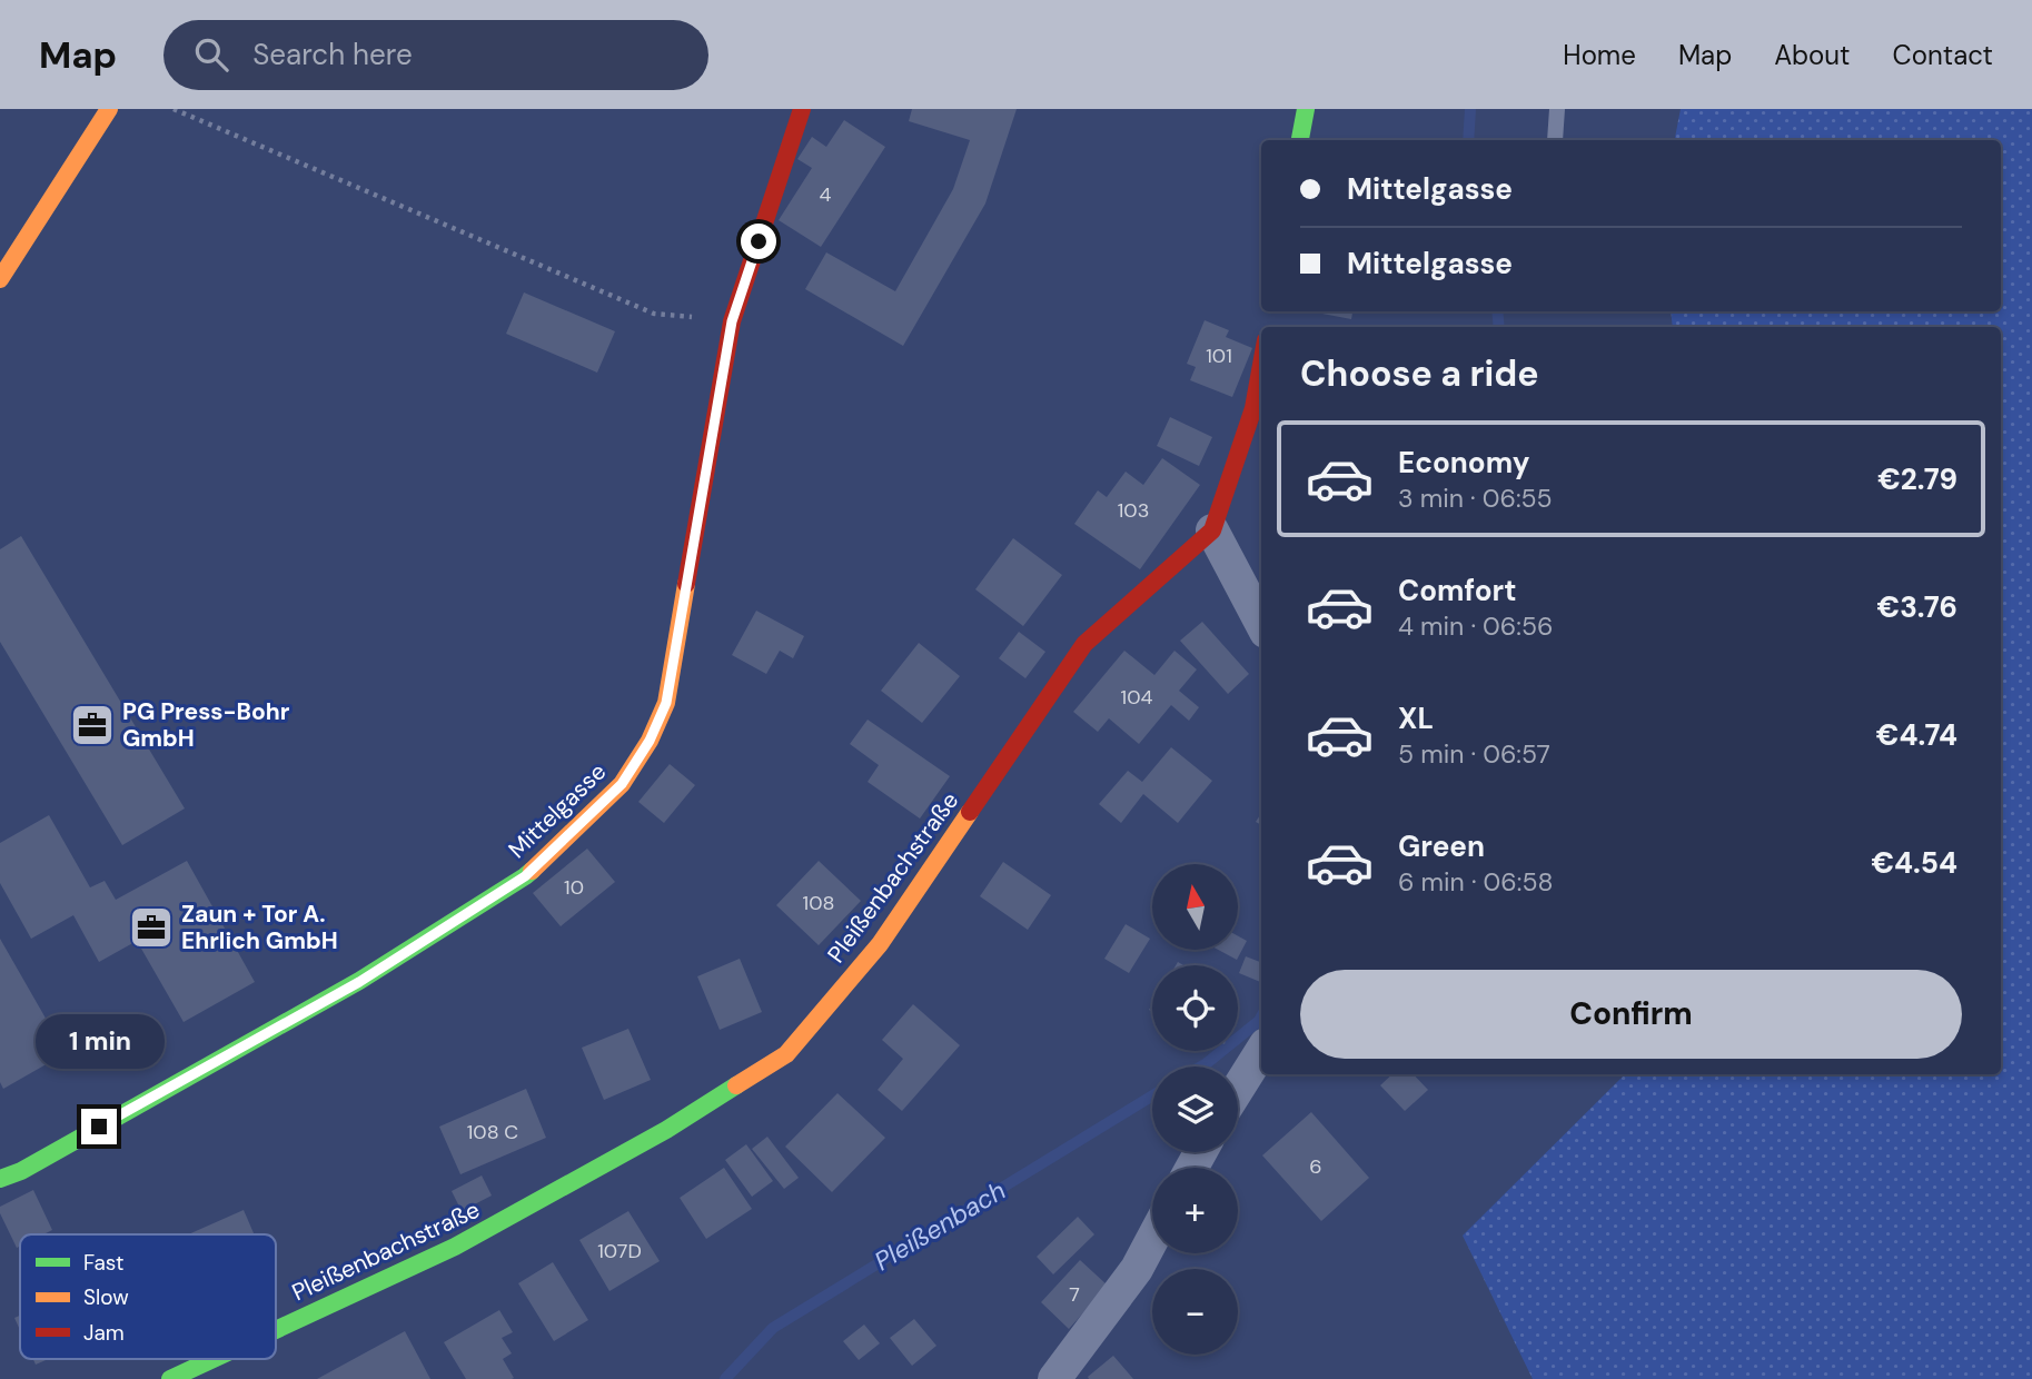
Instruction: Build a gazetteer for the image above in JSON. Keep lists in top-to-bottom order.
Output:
{
  "streets": {
    "street": ["Mittelgasse", "Pleißenbachstraße"]
  },
  "water": ["Pleißenbach"],
  "places": {
    "office": ["PG Press-Bohr GmbH", "Zaun + Tor A. Ehrlich GmbH"]
  },
  "house_numbers": [
    "4",
    "101",
    "103",
    "104",
    "10",
    "108",
    "108 C",
    "6",
    "107D",
    "7"
  ],
  "legend": ["Fast", "Slow", "Jam"],
  "north": "top",
  "page": {
    "header": "Map",
    "search": "Search here",
    "nav": [
      "Home",
      "Map",
      "About",
      "Contact"
    ],
    "banner": ["Mittelgasse", "Mittelgasse"],
    "heading": "Choose a ride",
    "list": [
      {
        "name": "Economy",
        "note": "3 min · 06:55",
        "value": "€2.79"
      },
      {
        "name": "Comfort",
        "note": "4 min · 06:56",
        "value": "€3.76"
      },
      {
        "name": "XL",
        "note": "5 min · 06:57",
        "value": "€4.74"
      },
      {
        "name": "Green",
        "note": "6 min · 06:58",
        "value": "€4.54"
      }
    ],
    "map_buttons": ["+", "−"],
    "buttons": "Confirm",
    "bubble": "1 min"
  }
}
